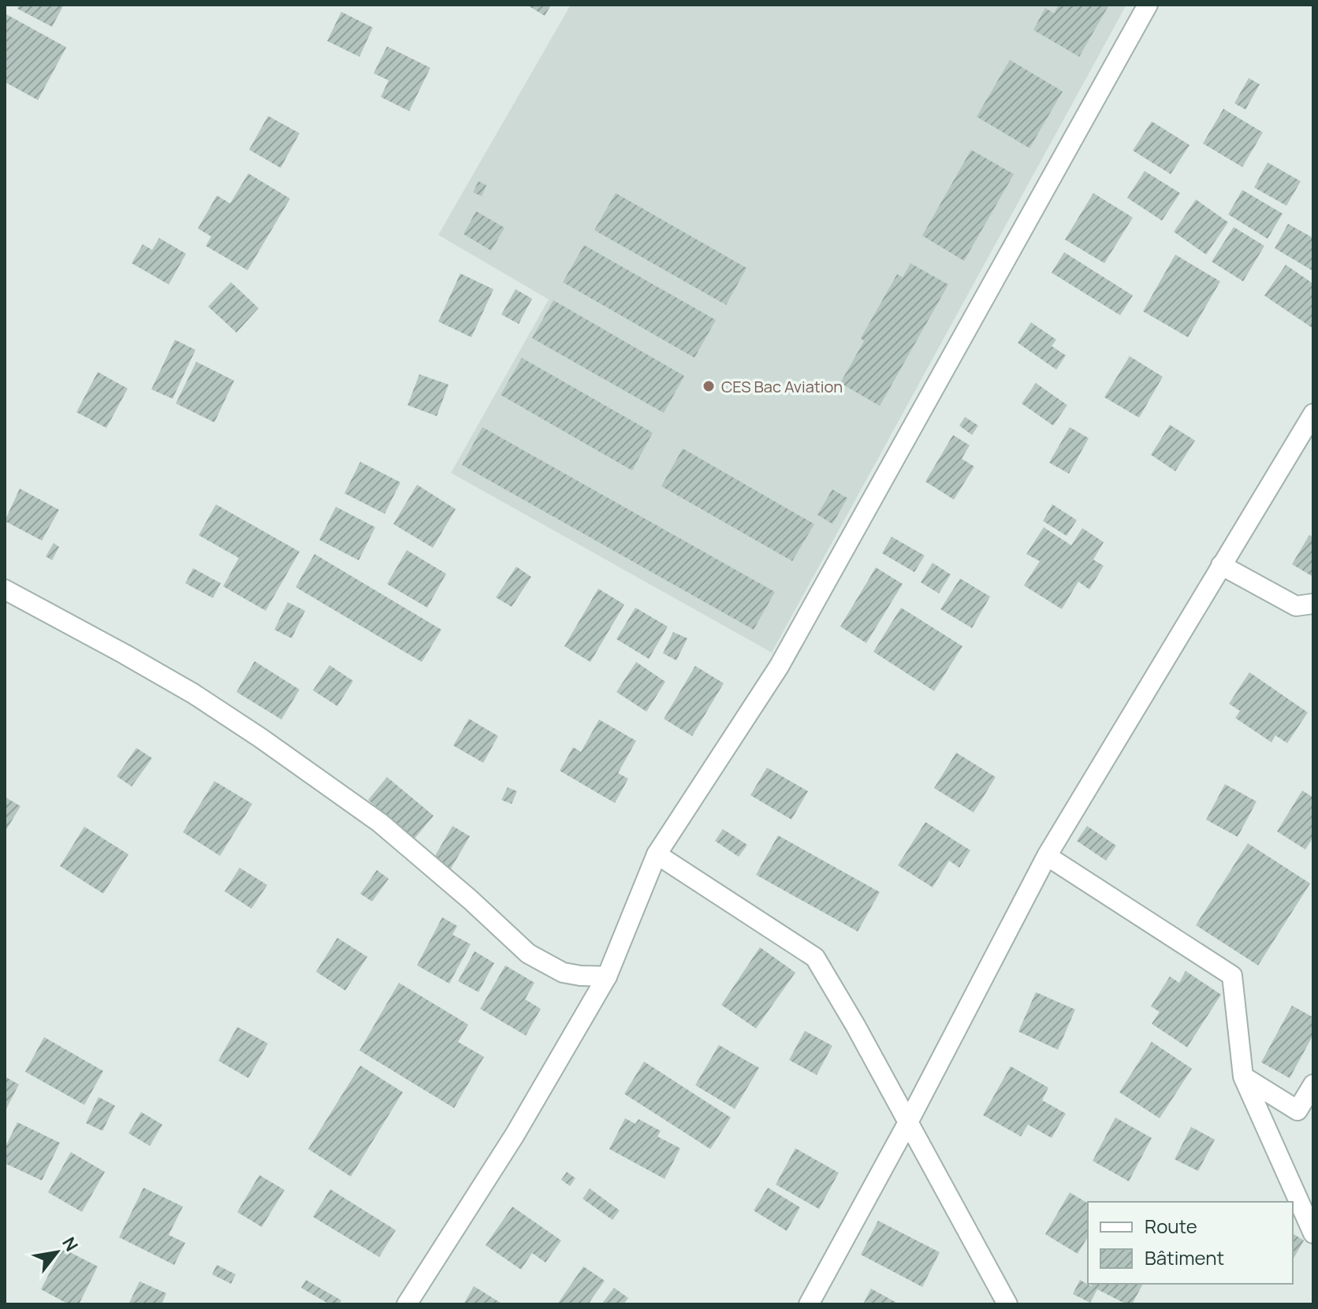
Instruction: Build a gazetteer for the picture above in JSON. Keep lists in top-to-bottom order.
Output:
{
  "places": ["CES Bac Aviation"],
  "legend": ["Route", "Bâtiment"],
  "north": "top right"
}
